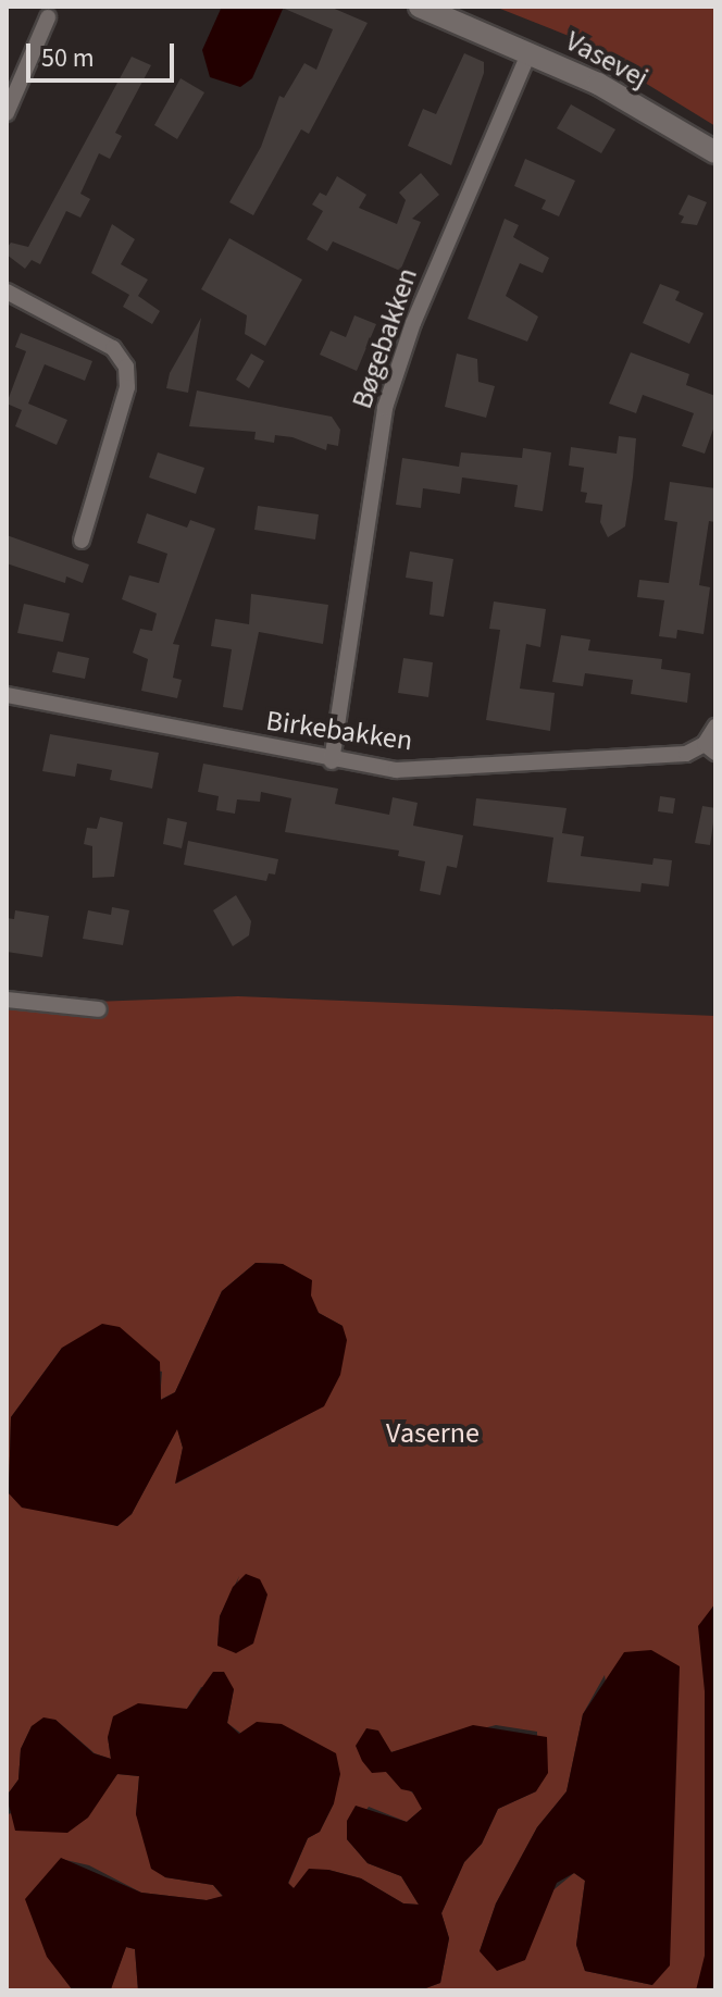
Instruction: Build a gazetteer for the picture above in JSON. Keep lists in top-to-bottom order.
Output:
{
  "streets": {
    "street": ["Vasevej", "Bøgebakken", "Birkebakken"]
  },
  "crossings": [
    ["Vasevej", "Bøgebakken"],
    ["Bøgebakken", "Birkebakken"]
  ],
  "parks": ["Vaserne"],
  "scale_bar": "50 m"
}
